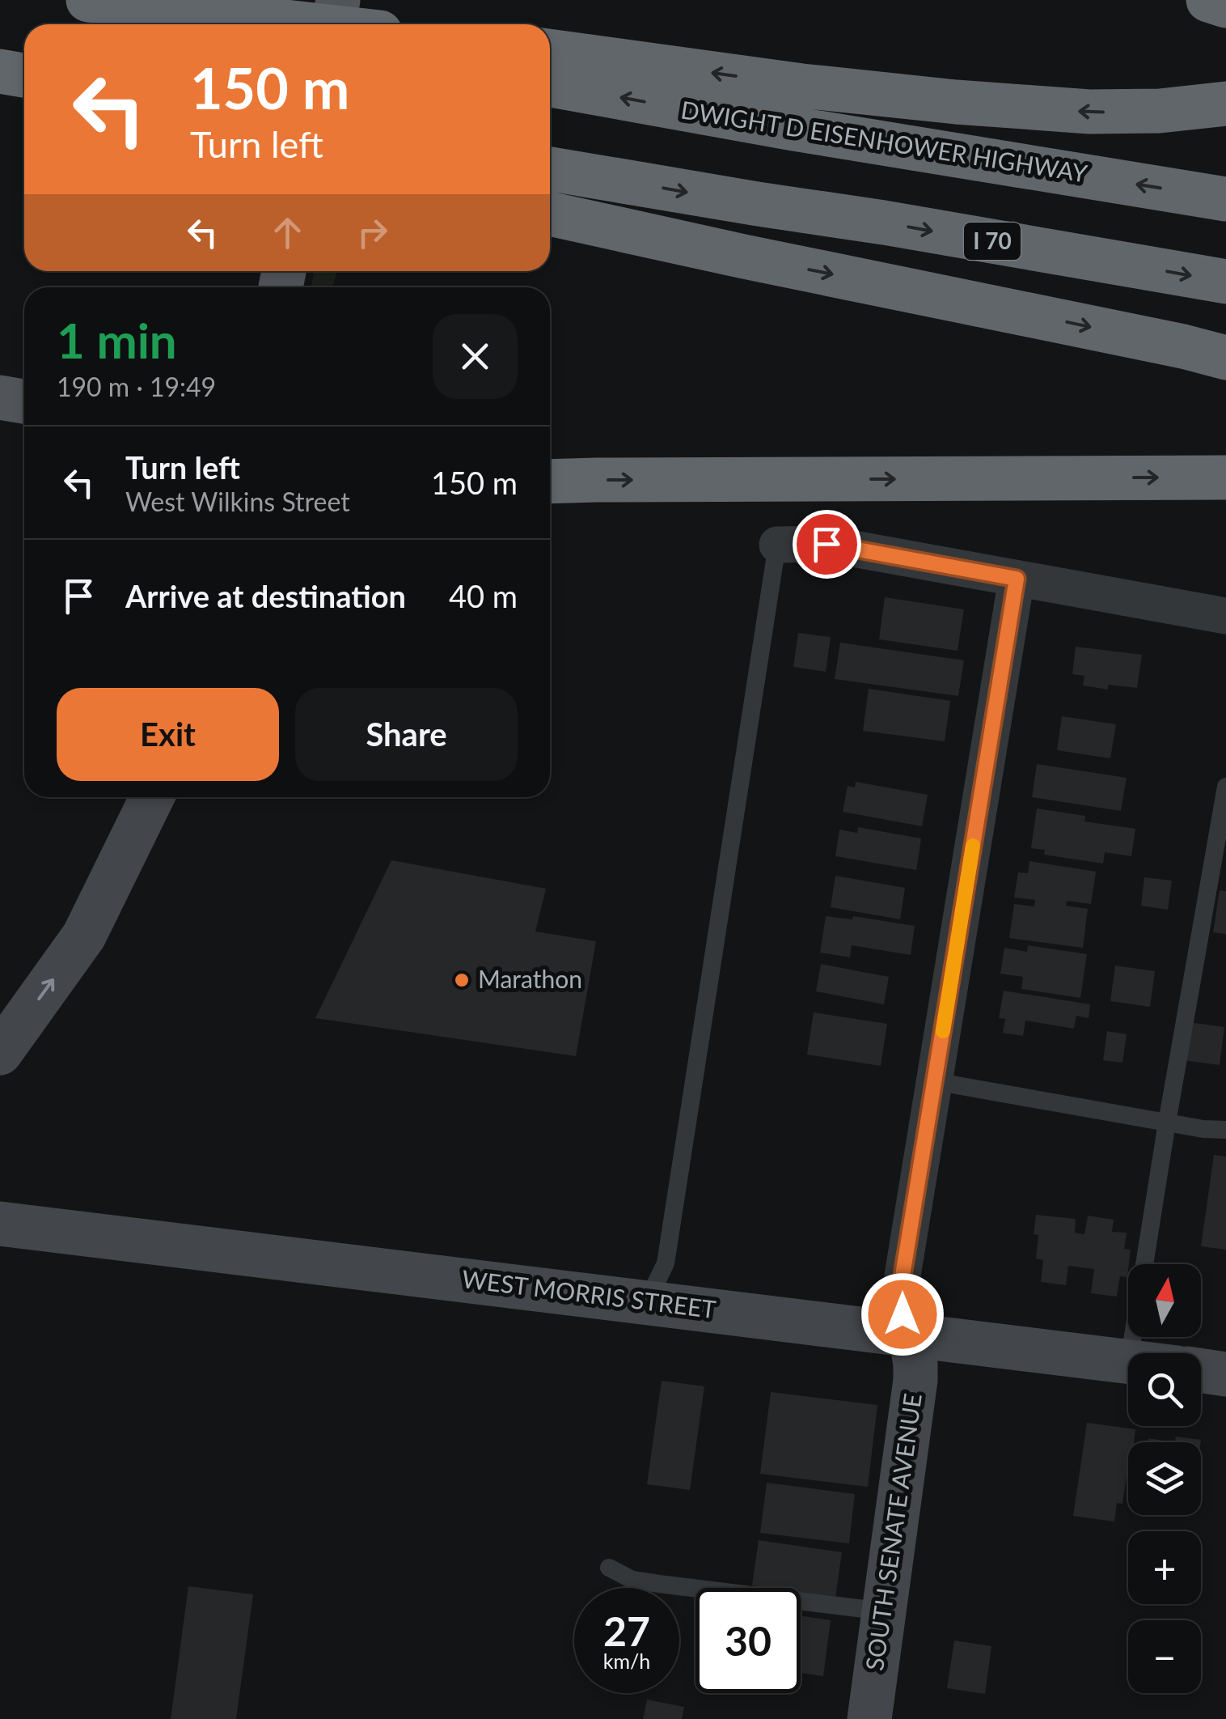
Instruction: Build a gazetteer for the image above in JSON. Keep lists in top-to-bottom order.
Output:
{
  "streets": {
    "highway": ["DWIGHT D EISENHOWER HIGHWAY", "I 70"],
    "main road": ["WEST MORRIS STREET", "SOUTH SENATE AVENUE"]
  },
  "crossings": [
    ["WEST MORRIS STREET", "SOUTH SENATE AVENUE"]
  ],
  "places": ["Marathon"],
  "north": "top",
  "page": {
    "turn": ["150 m", "Turn left"],
    "heading": ["1 min", "190 m · 19:49"],
    "list": [
      {
        "name": "Turn left",
        "note": "West Wilkins Street",
        "value": "150 m"
      },
      {
        "name": "Arrive at destination",
        "value": "40 m"
      }
    ],
    "buttons": ["Exit", "Share"],
    "map_buttons": ["+", "−"],
    "speed": "27 km/h",
    "limit": "30"
  }
}
